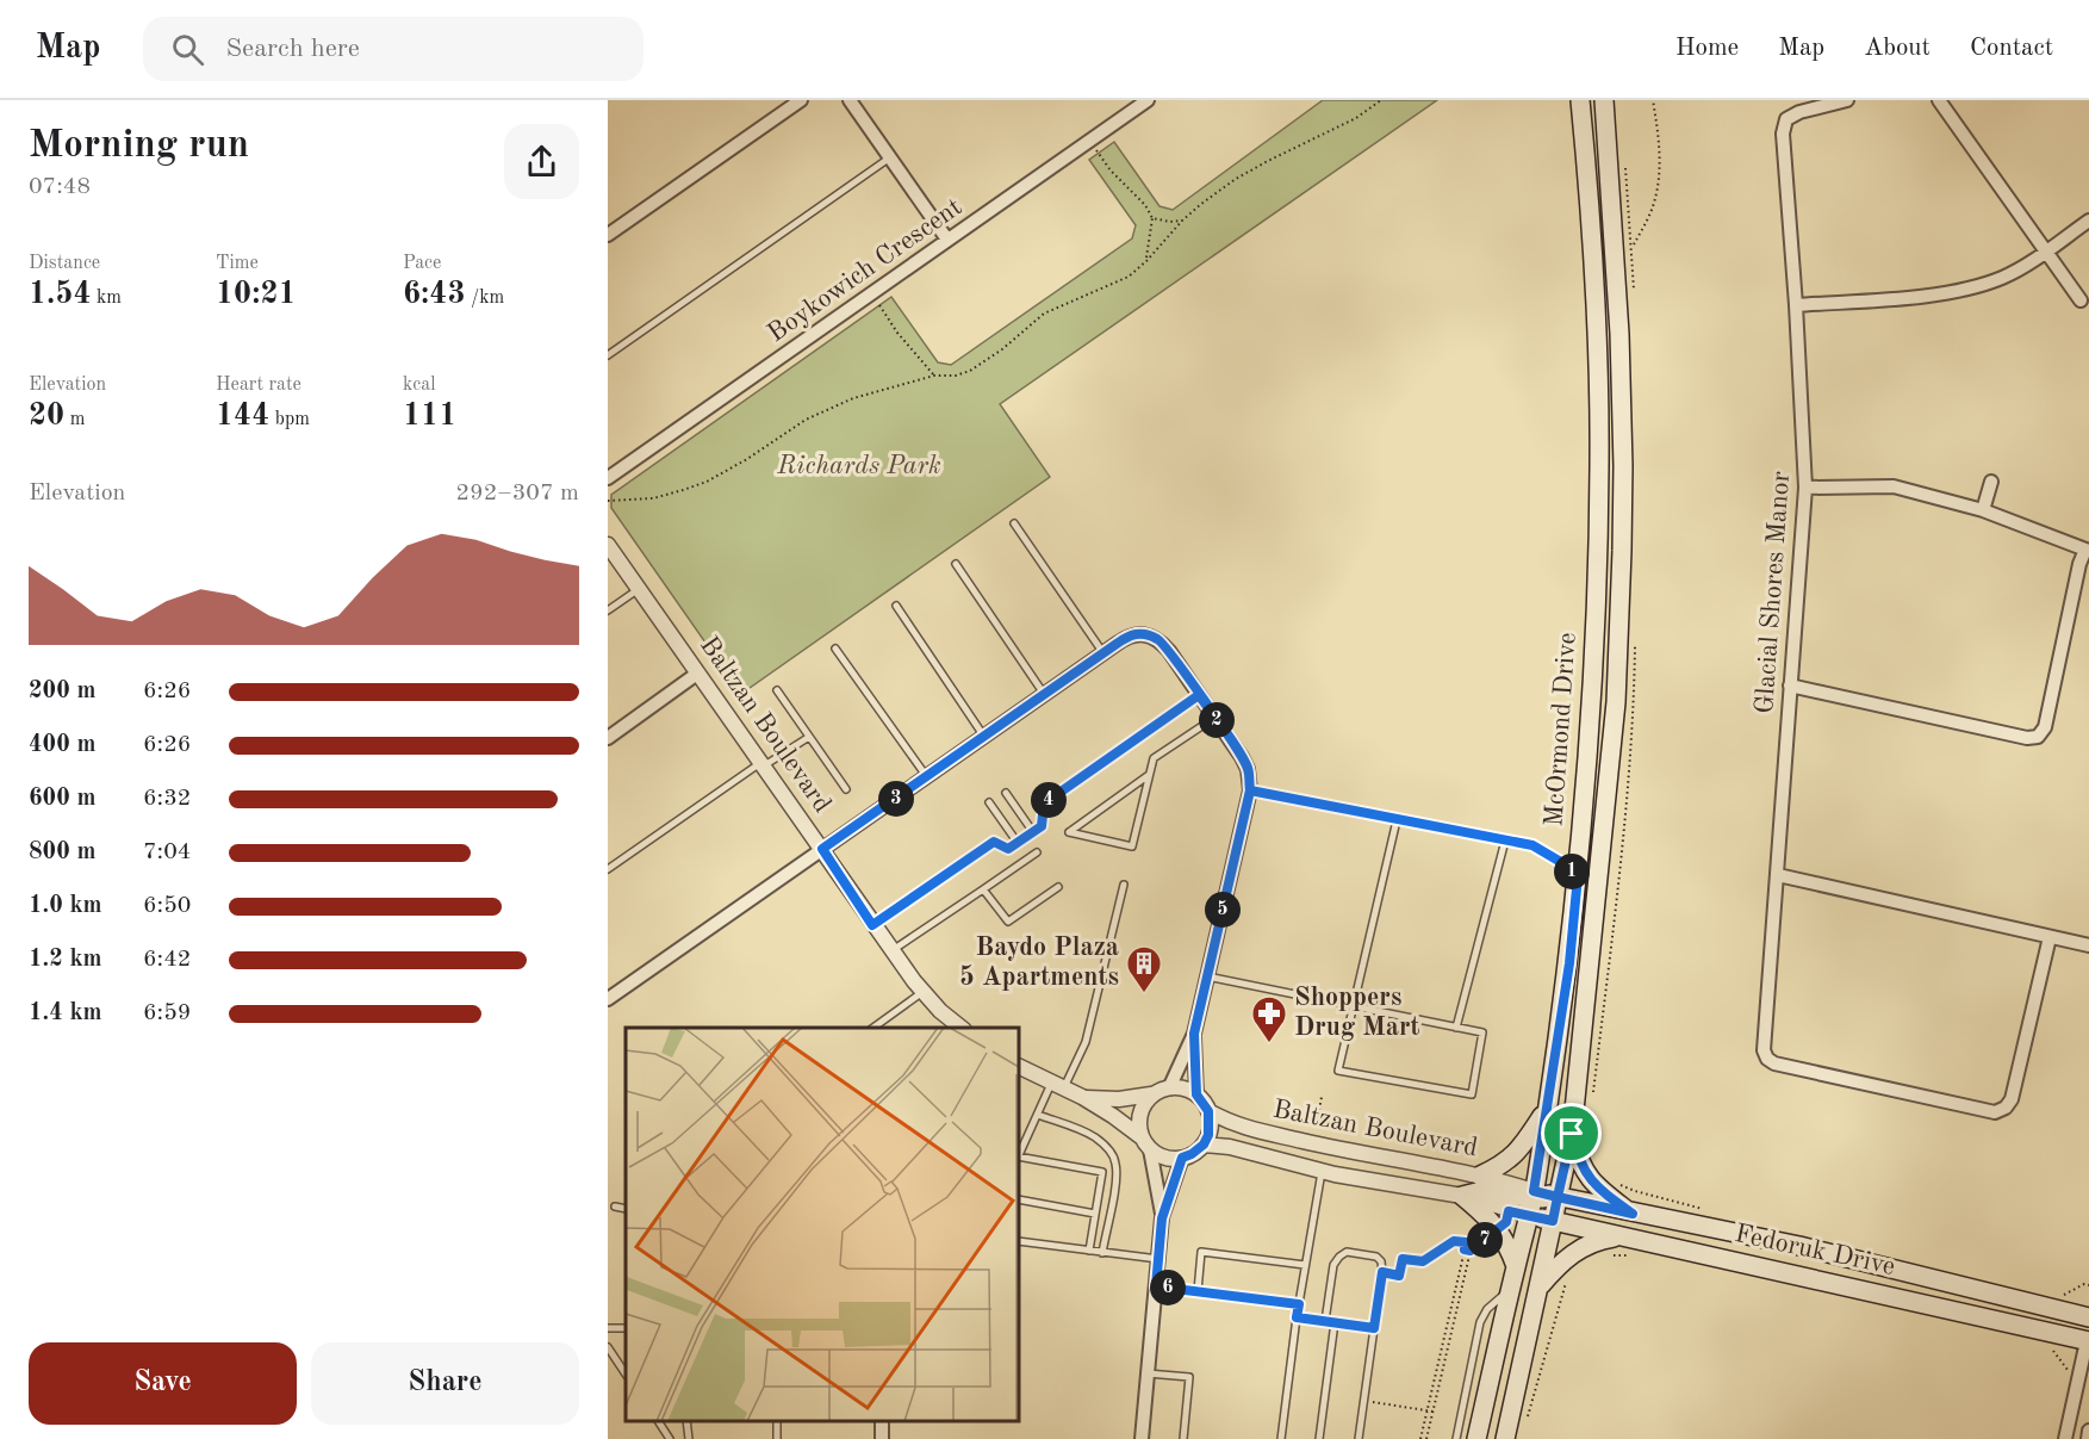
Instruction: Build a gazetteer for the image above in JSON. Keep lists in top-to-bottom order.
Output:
{
  "streets": {
    "main road": ["McOrmond Drive", "Fedoruk Drive"],
    "street": ["Boykowich Crescent", "Glacial Shores Manor", "Baltzan Boulevard"]
  },
  "crossings": [
    ["Baltzan Boulevard", "McOrmond Drive"],
    ["Baltzan Boulevard", "Fedoruk Drive"],
    ["McOrmond Drive", "Fedoruk Drive"]
  ],
  "parks": ["Richards Park"],
  "places": {
    "building": ["Baydo Plaza 5 Apartments"],
    "pharmacy": ["Shoppers Drug Mart"]
  },
  "page": {
    "header": "Map",
    "search": "Search here",
    "nav": [
      "Home",
      "Map",
      "About",
      "Contact"
    ],
    "heading": ["Morning run", "07:48"],
    "stats": [
      ["Distance", "1.54 km"],
      ["Time", "10:21"],
      ["Pace", "6:43 /km"],
      ["Elevation", "20 m"],
      ["Heart rate", "144 bpm"],
      ["kcal", "111"]
    ],
    "chart": ["Elevation", "292–307 m"],
    "list": [
      {
        "name": "200 m",
        "note": "6:26"
      },
      {
        "name": "400 m",
        "note": "6:26"
      },
      {
        "name": "600 m",
        "note": "6:32"
      },
      {
        "name": "800 m",
        "note": "7:04"
      },
      {
        "name": "1.0 km",
        "note": "6:50"
      },
      {
        "name": "1.2 km",
        "note": "6:42"
      },
      {
        "name": "1.4 km",
        "note": "6:59"
      }
    ],
    "pins": [
      "2",
      "3",
      "4",
      "1",
      "5",
      "7",
      "6"
    ],
    "buttons": ["Save", "Share"]
  }
}
